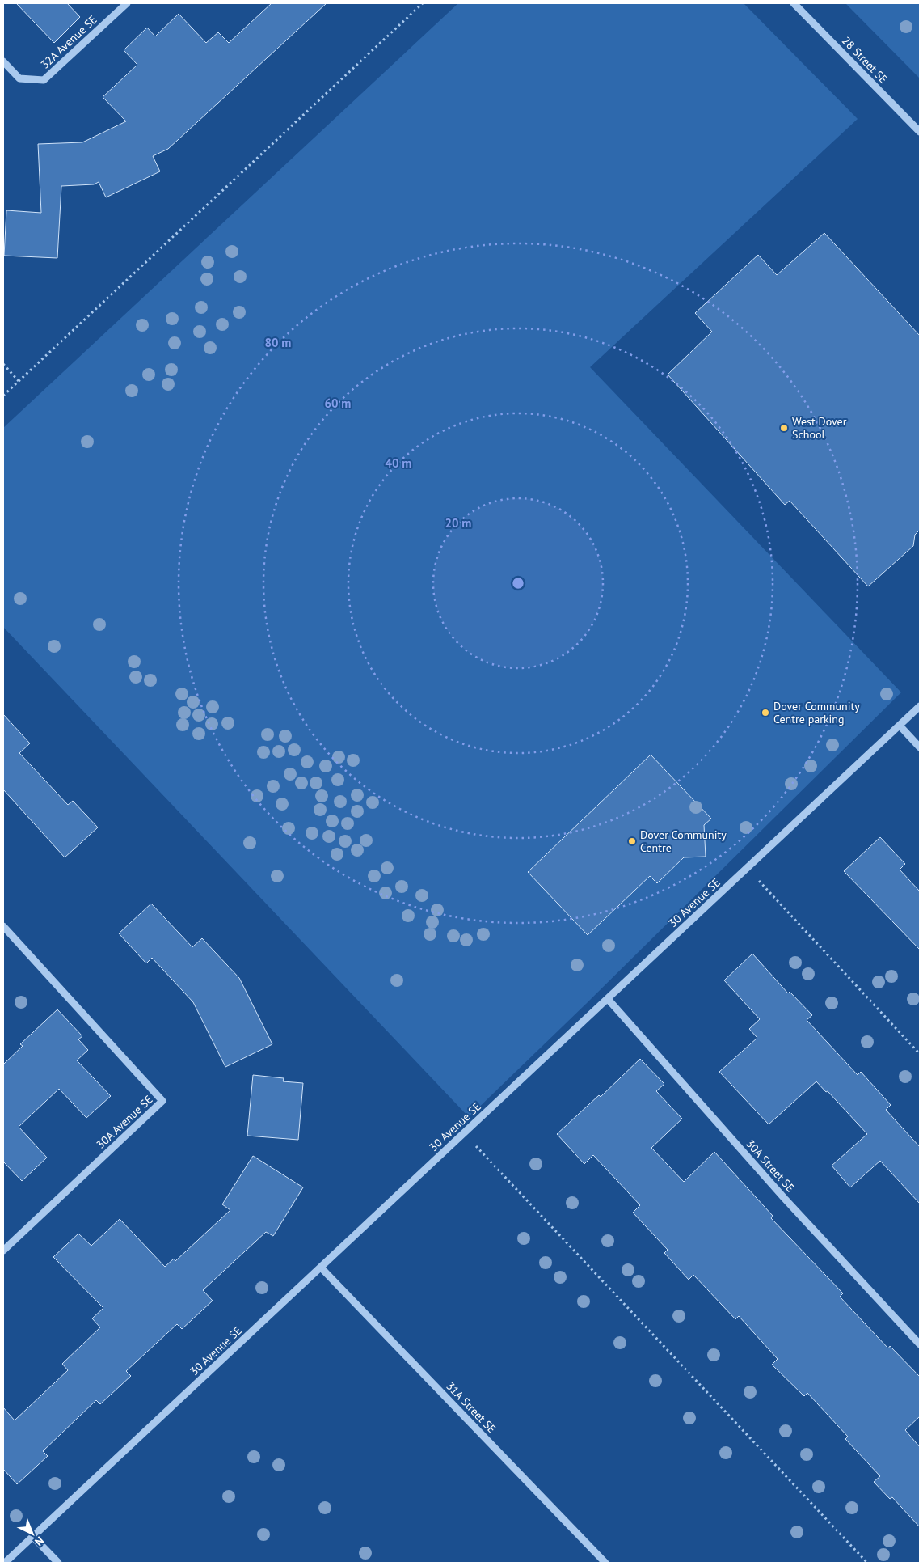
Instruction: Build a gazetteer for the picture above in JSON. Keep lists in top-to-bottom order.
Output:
{
  "streets": {
    "street": [
      "32A Avenue SE",
      "28 Street SE",
      "30 Avenue SE",
      "30A Avenue SE",
      "30A Street SE",
      "31A Street SE"
    ]
  },
  "crossings": [
    ["30 Avenue SE", "30A Street SE"],
    ["30 Avenue SE", "31A Street SE"]
  ],
  "places": ["West Dover School", "Dover Community Centre parking", "Dover Community Centre"],
  "north": "bottom right",
  "rings": [
    "80 m",
    "60 m",
    "40 m",
    "20 m"
  ]
}
